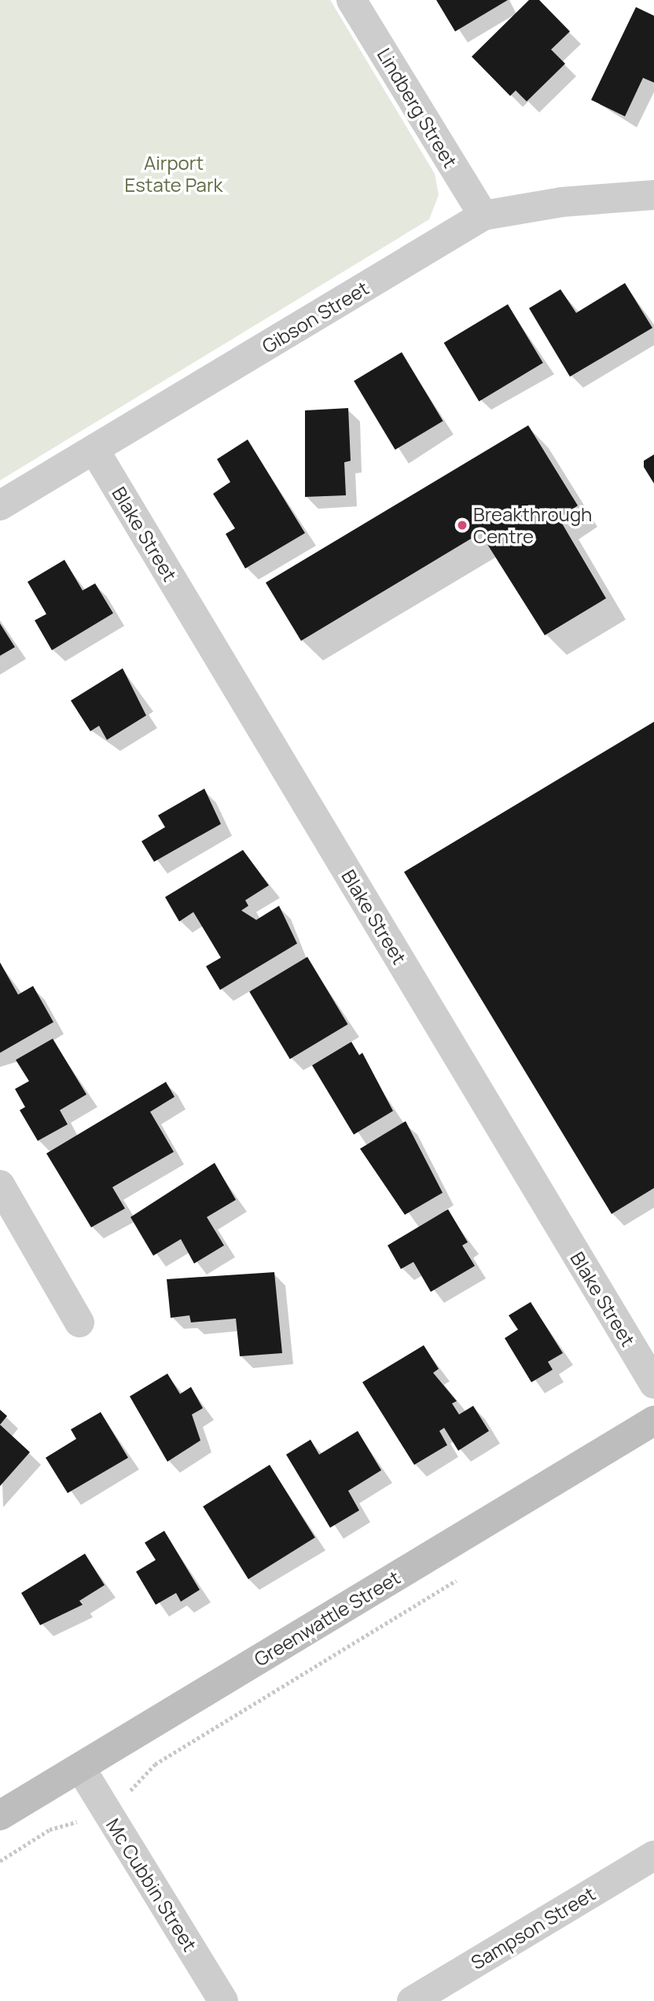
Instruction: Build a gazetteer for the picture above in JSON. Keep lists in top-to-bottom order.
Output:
{
  "streets": {
    "main road": ["Greenwattle Street"],
    "street": [
      "Lindberg Street",
      "Gibson Street",
      "Blake Street",
      "Mc Cubbin Street",
      "Sampson Street"
    ]
  },
  "crossings": [
    ["Lindberg Street", "Gibson Street"],
    ["Gibson Street", "Blake Street"],
    ["Greenwattle Street", "Mc Cubbin Street"]
  ],
  "parks": ["Airport Estate Park"],
  "places": ["Breakthrough Centre"]
}
